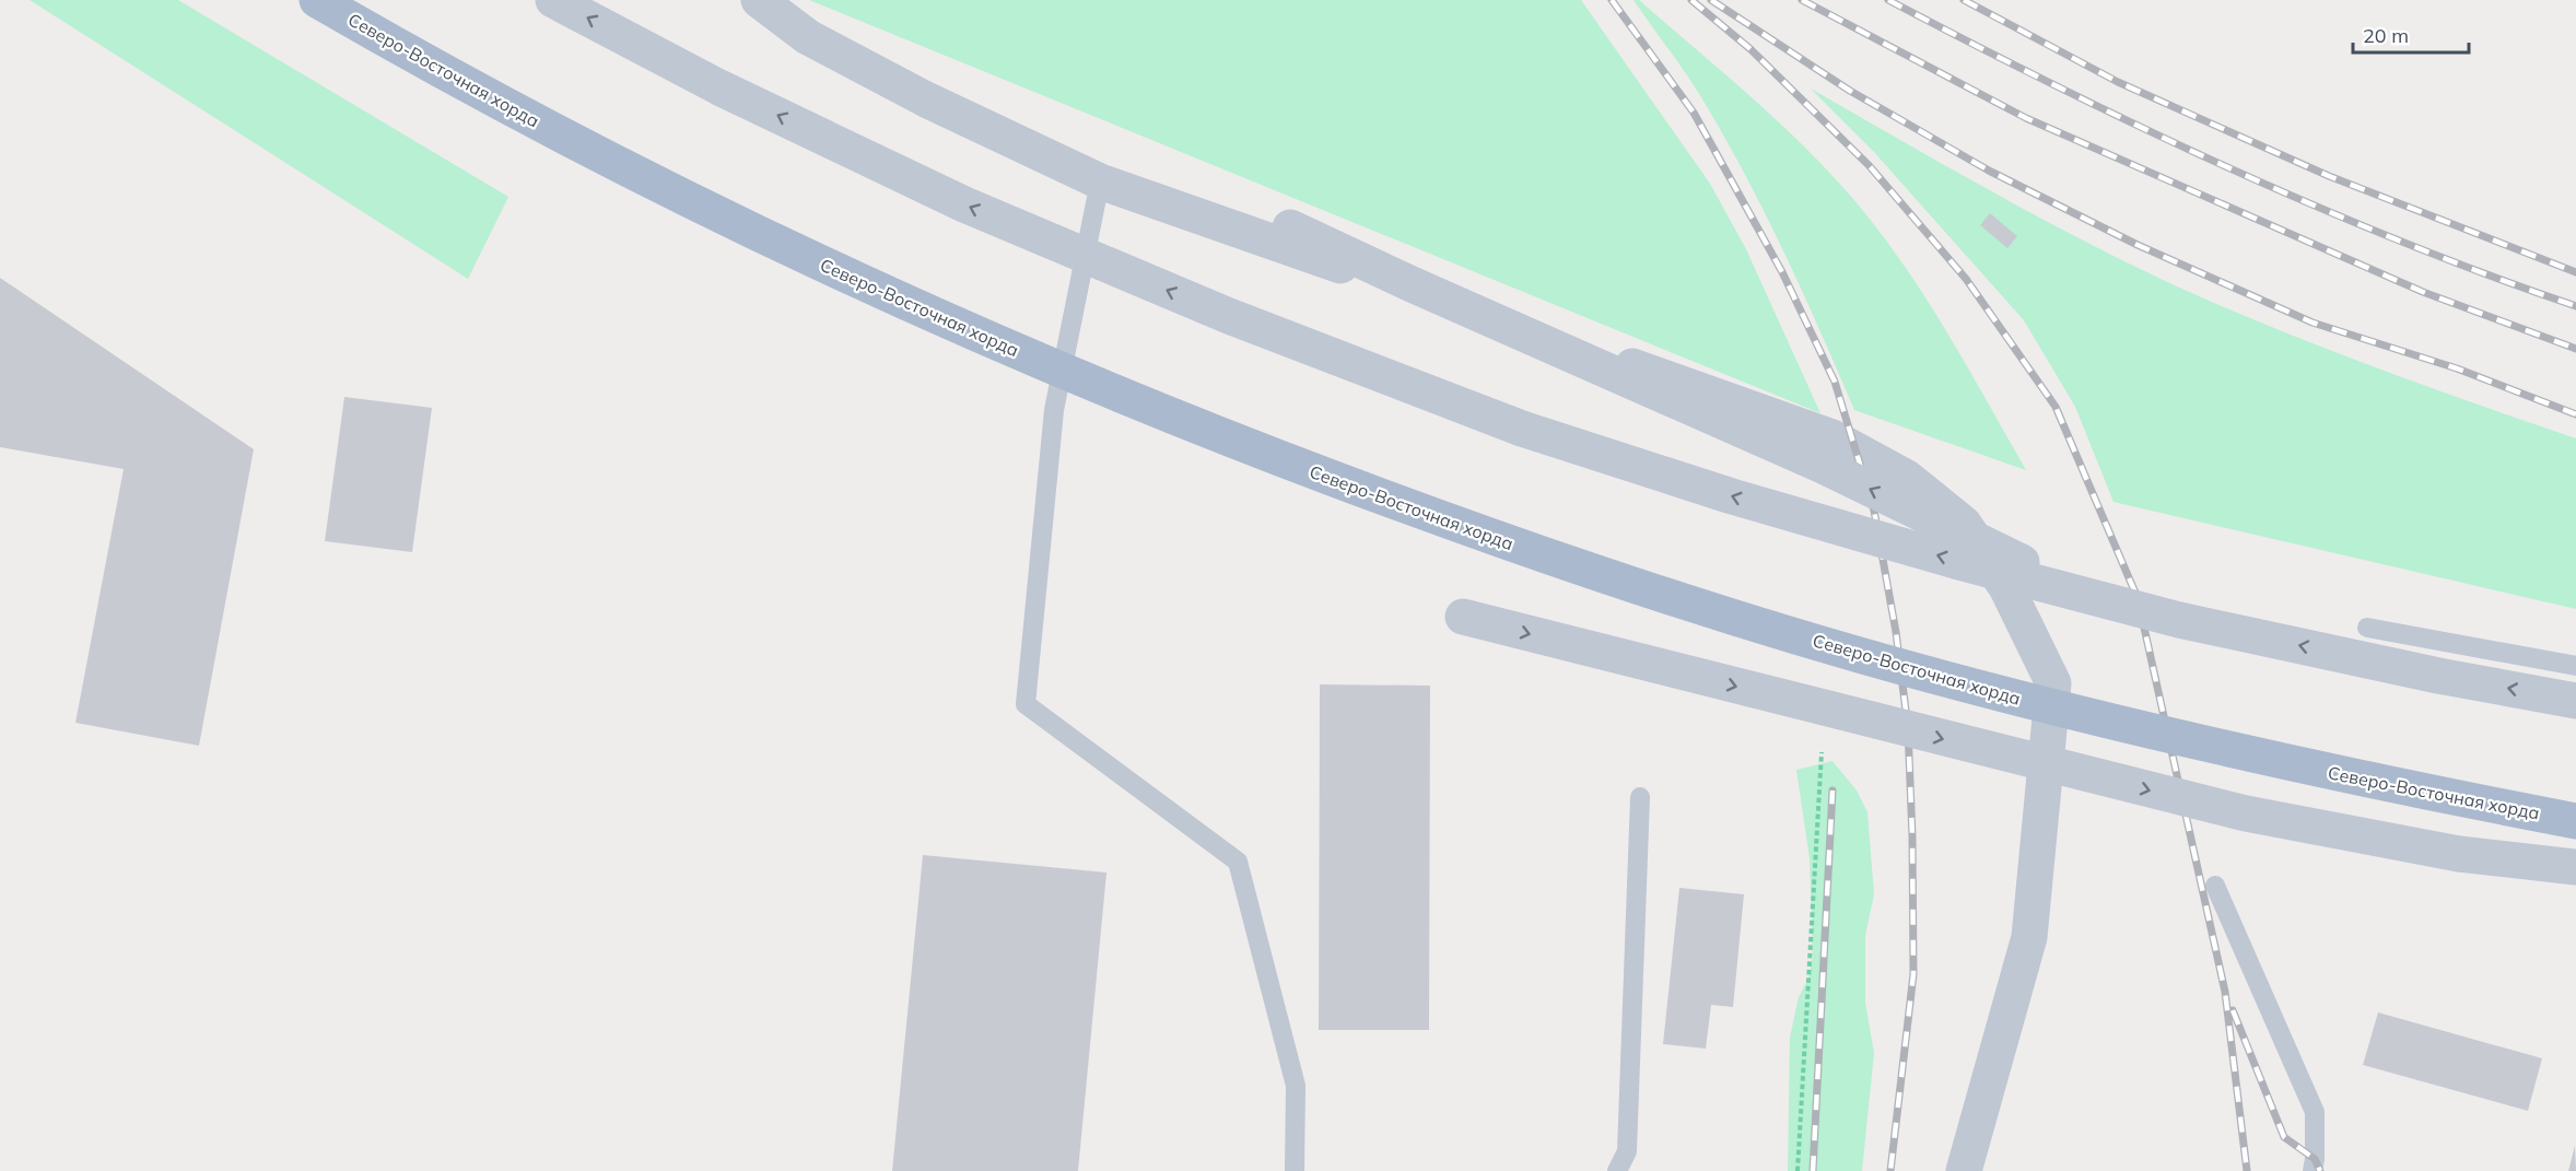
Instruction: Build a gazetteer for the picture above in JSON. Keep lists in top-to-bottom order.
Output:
{
  "streets": {
    "main road": ["Северо-Восточная хорда"]
  },
  "scale_bar": "20 m"
}
